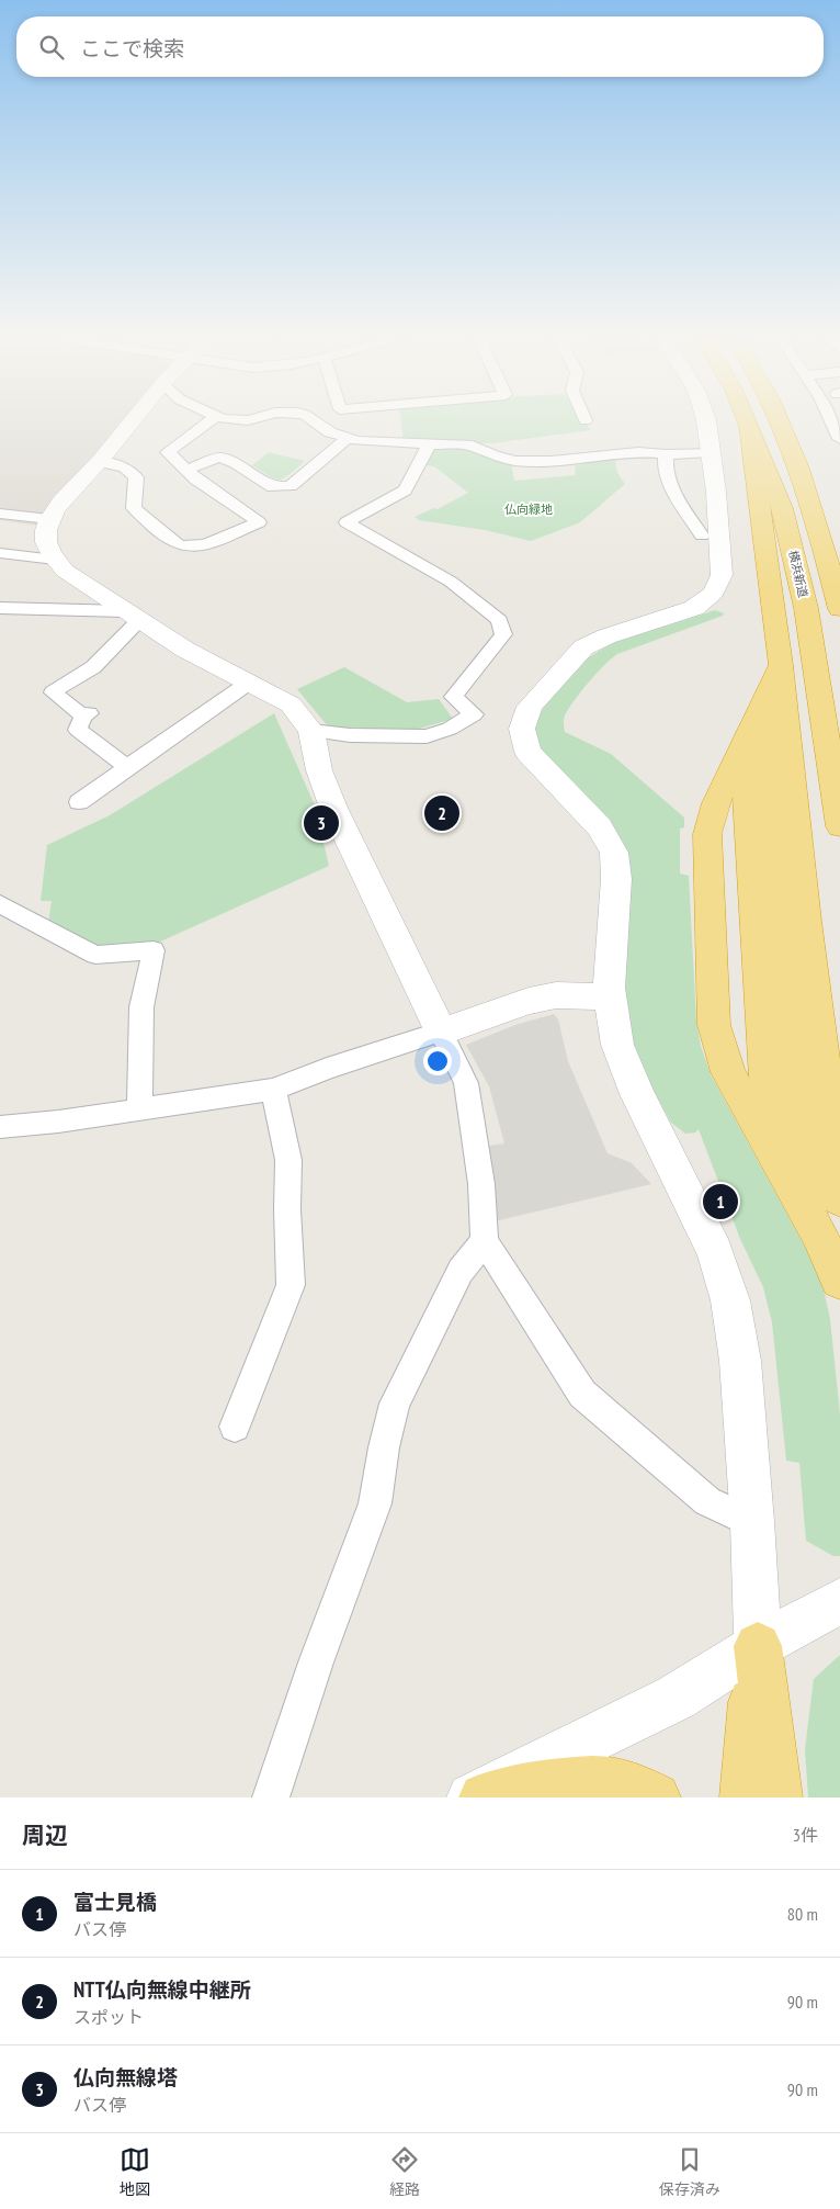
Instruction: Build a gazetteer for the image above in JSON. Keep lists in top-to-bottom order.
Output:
{
  "streets": {
    "highway": ["横浜新道"]
  },
  "parks": ["仏向緑地"],
  "page": {
    "search": "ここで検索",
    "pins": ["2", "3", "1"],
    "heading": ["周辺", "3件"],
    "list": [
      {
        "mark": "1",
        "name": "富士見橋",
        "note": "バス停",
        "value": "80 m"
      },
      {
        "mark": "2",
        "name": "NTT仏向無線中継所",
        "note": "スポット",
        "value": "90 m"
      },
      {
        "mark": "3",
        "name": "仏向無線塔",
        "note": "バス停",
        "value": "90 m"
      }
    ],
    "nav": ["地図", "経路", "保存済み"]
  }
}
